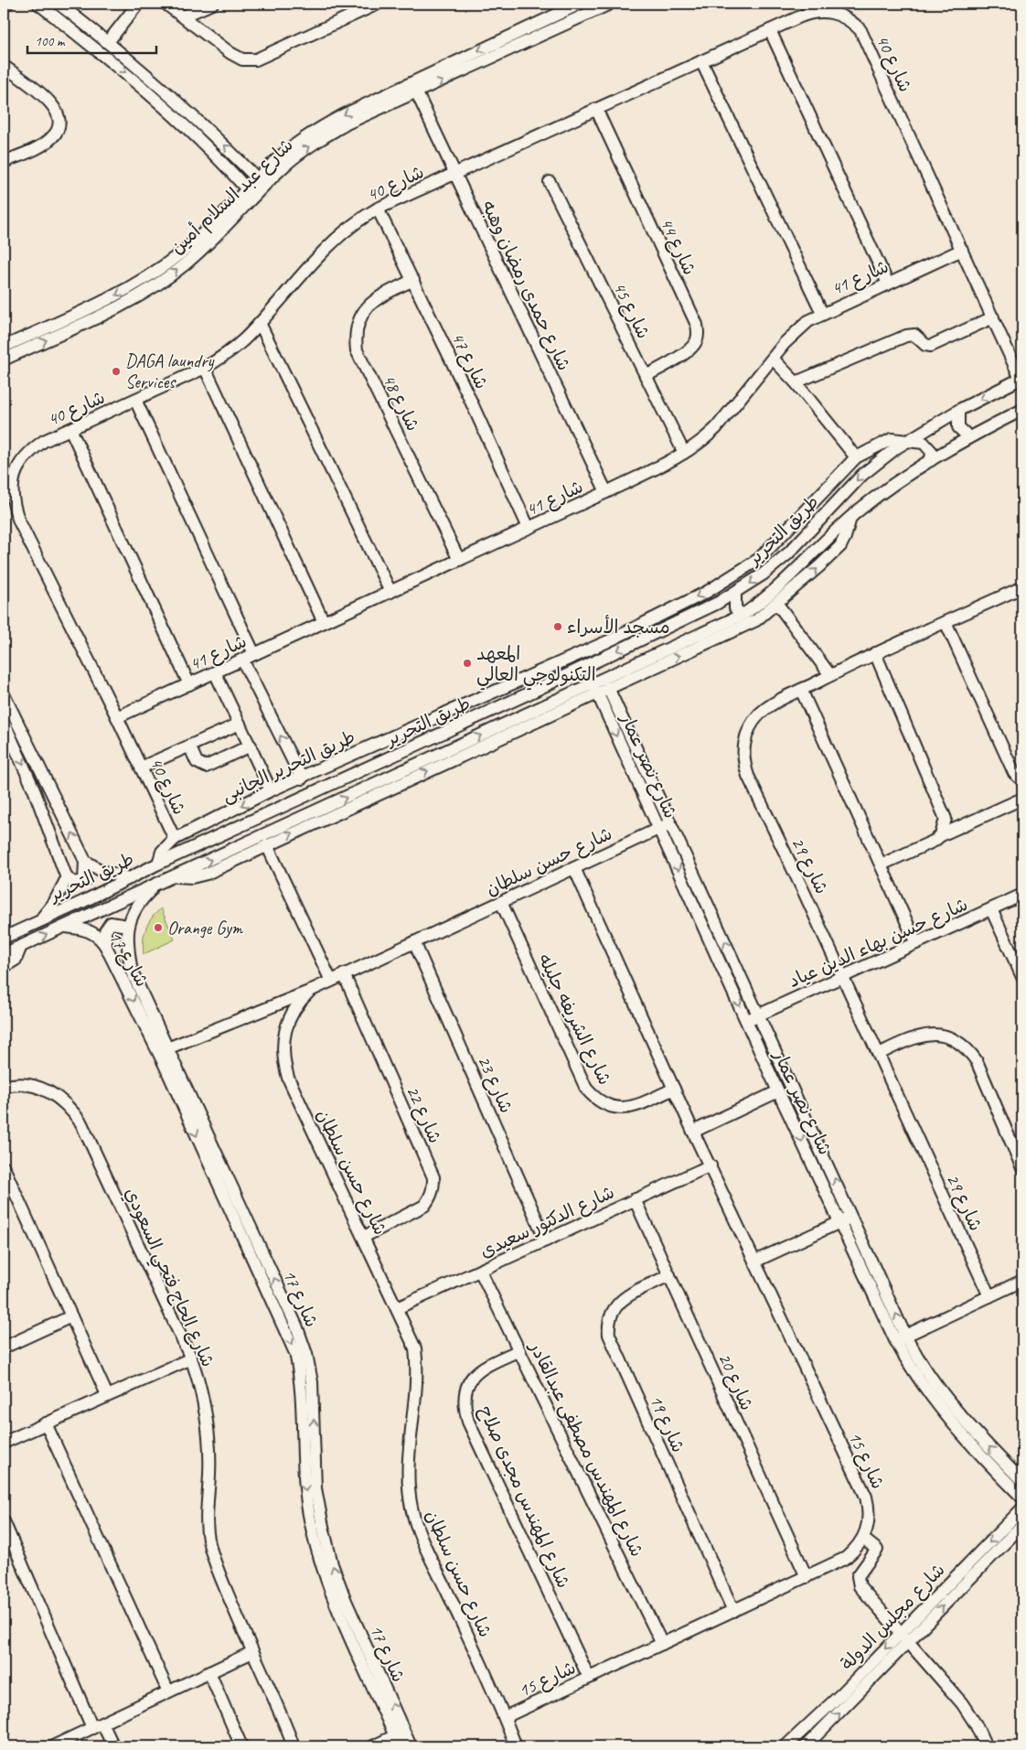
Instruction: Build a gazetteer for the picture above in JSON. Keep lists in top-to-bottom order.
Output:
{
  "streets": {
    "street": [
      "شارع 40",
      "شارع عبد السلام أمين",
      "شارع 44",
      "شارع 41",
      "شارع حمدى رمضان وهبه",
      "شارع 45",
      "شارع 47",
      "شارع 48",
      "طريق التحرير",
      "طريق التحرير الجانبى",
      "شارع نصر عمار",
      "شارع حسن سلطان",
      "شارع 29",
      "شارع حسن بهاء الدين عياد",
      "شارع 17",
      "شارع الشريفه جليله",
      "شارع 23",
      "شارع 22",
      "شارع الدكتور سعيدى",
      "شارع الحاج فتحي السعودي",
      "شارع 20",
      "شارع 19",
      "شارع المهندس مصطفى عبدالقادر",
      "شارع 15",
      "شارع المهندس مجدى صلاح",
      "شارع مجلس الدولة"
    ]
  },
  "crossings": [
    ["شارع 40", "شارع 44"],
    ["شارع 40", "شارع 41"],
    ["شارع 40", "شارع حمدى رمضان وهبه"],
    ["شارع 40", "شارع 47"],
    ["شارع 40", "طريق التحرير"],
    ["شارع 40", "طريق التحرير الجانبى"],
    ["شارع عبد السلام أمين", "شارع حمدى رمضان وهبه"],
    ["شارع 44", "شارع 45"],
    ["شارع 41", "شارع حمدى رمضان وهبه"],
    ["شارع 41", "شارع 45"],
    ["شارع 41", "شارع 47"],
    ["شارع 41", "شارع 48"],
    ["شارع 47", "شارع 48"],
    ["طريق التحرير", "طريق التحرير الجانبى"],
    ["طريق التحرير", "شارع 17"],
    ["شارع نصر عمار", "شارع حسن سلطان"],
    ["شارع نصر عمار", "شارع حسن بهاء الدين عياد"],
    ["شارع حسن سلطان", "شارع الشريفه جليله"],
    ["شارع حسن سلطان", "شارع 23"],
    ["شارع حسن سلطان", "شارع 22"],
    ["شارع حسن سلطان", "شارع الدكتور سعيدى"],
    ["شارع حسن سلطان", "شارع 15"],
    ["شارع 29", "شارع حسن بهاء الدين عياد"],
    ["شارع الشريفه جليله", "شارع 15"],
    ["شارع 23", "شارع الدكتور سعيدى"],
    ["شارع الدكتور سعيدى", "شارع 20"],
    ["شارع الدكتور سعيدى", "شارع المهندس مصطفى عبدالقادر"],
    ["شارع الدكتور سعيدى", "شارع 15"],
    ["شارع 20", "شارع 19"],
    ["شارع 20", "شارع 15"],
    ["شارع 19", "شارع 15"],
    ["شارع المهندس مصطفى عبدالقادر", "شارع 15"],
    ["شارع المهندس مصطفى عبدالقادر", "شارع المهندس مجدى صلاح"],
    ["شارع 15", "شارع المهندس مجدى صلاح"]
  ],
  "places": [
    "DAGA laundry Services",
    "مسجد الأسراء",
    "المعهد التكنولوجي العالي",
    "Orange Gym"
  ],
  "scale_bar": "100 m"
}
